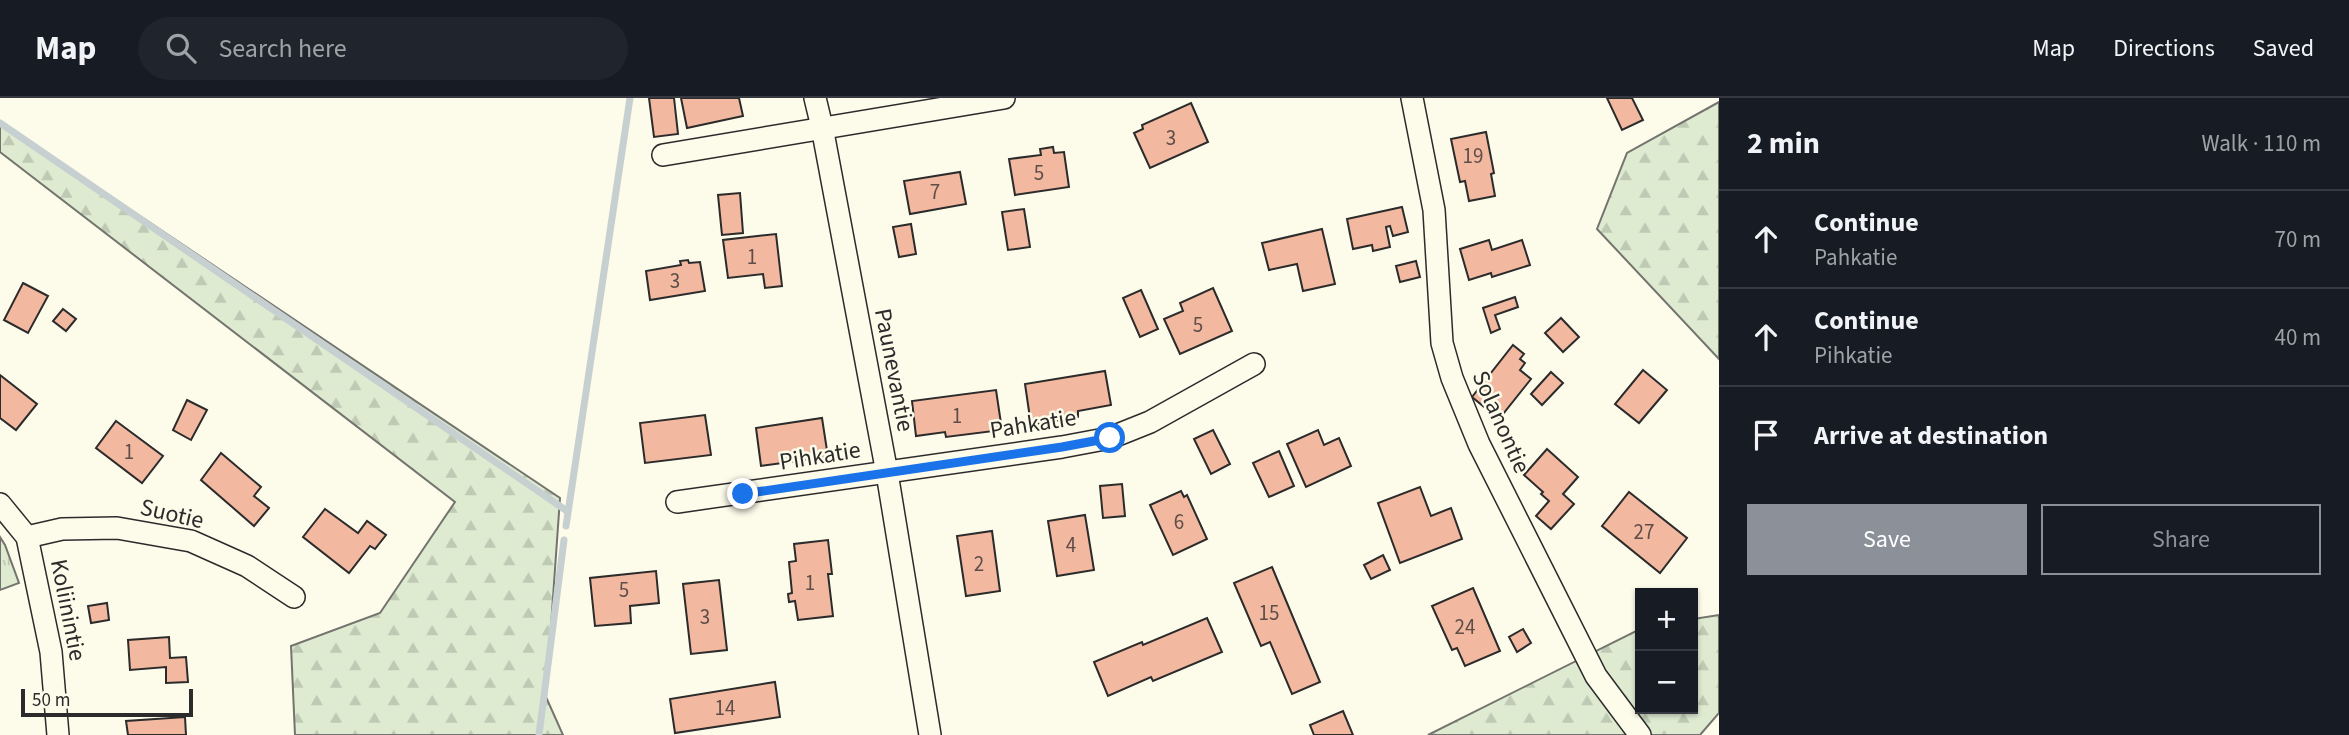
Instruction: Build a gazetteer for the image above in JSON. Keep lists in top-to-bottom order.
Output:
{
  "streets": {
    "street": [
      "Paunevantie",
      "Solanontie",
      "Pahkatie",
      "Pihkatie",
      "Suotie",
      "Koliinintie"
    ]
  },
  "crossings": [
    ["Paunevantie", "Pahkatie"],
    ["Paunevantie", "Pihkatie"],
    ["Pahkatie", "Pihkatie"],
    ["Suotie", "Koliinintie"]
  ],
  "house_numbers": [
    "3",
    "19",
    "5",
    "7",
    "1",
    "3",
    "5",
    "1",
    "1",
    "6",
    "27",
    "4",
    "2",
    "1",
    "5",
    "15",
    "3",
    "24",
    "14"
  ],
  "scale_bar": "50 m",
  "page": {
    "header": "Map",
    "search": "Search here",
    "nav": ["Map", "Directions", "Saved"],
    "heading": ["2 min", "Walk · 110 m"],
    "list": [
      ["Continue", "Pahkatie", "70 m"],
      ["Continue", "Pihkatie", "40 m"],
      "Arrive at destination"
    ],
    "buttons": ["Save", "Share"],
    "map_buttons": ["+", "−"],
    "scale": "50 m"
  }
}
